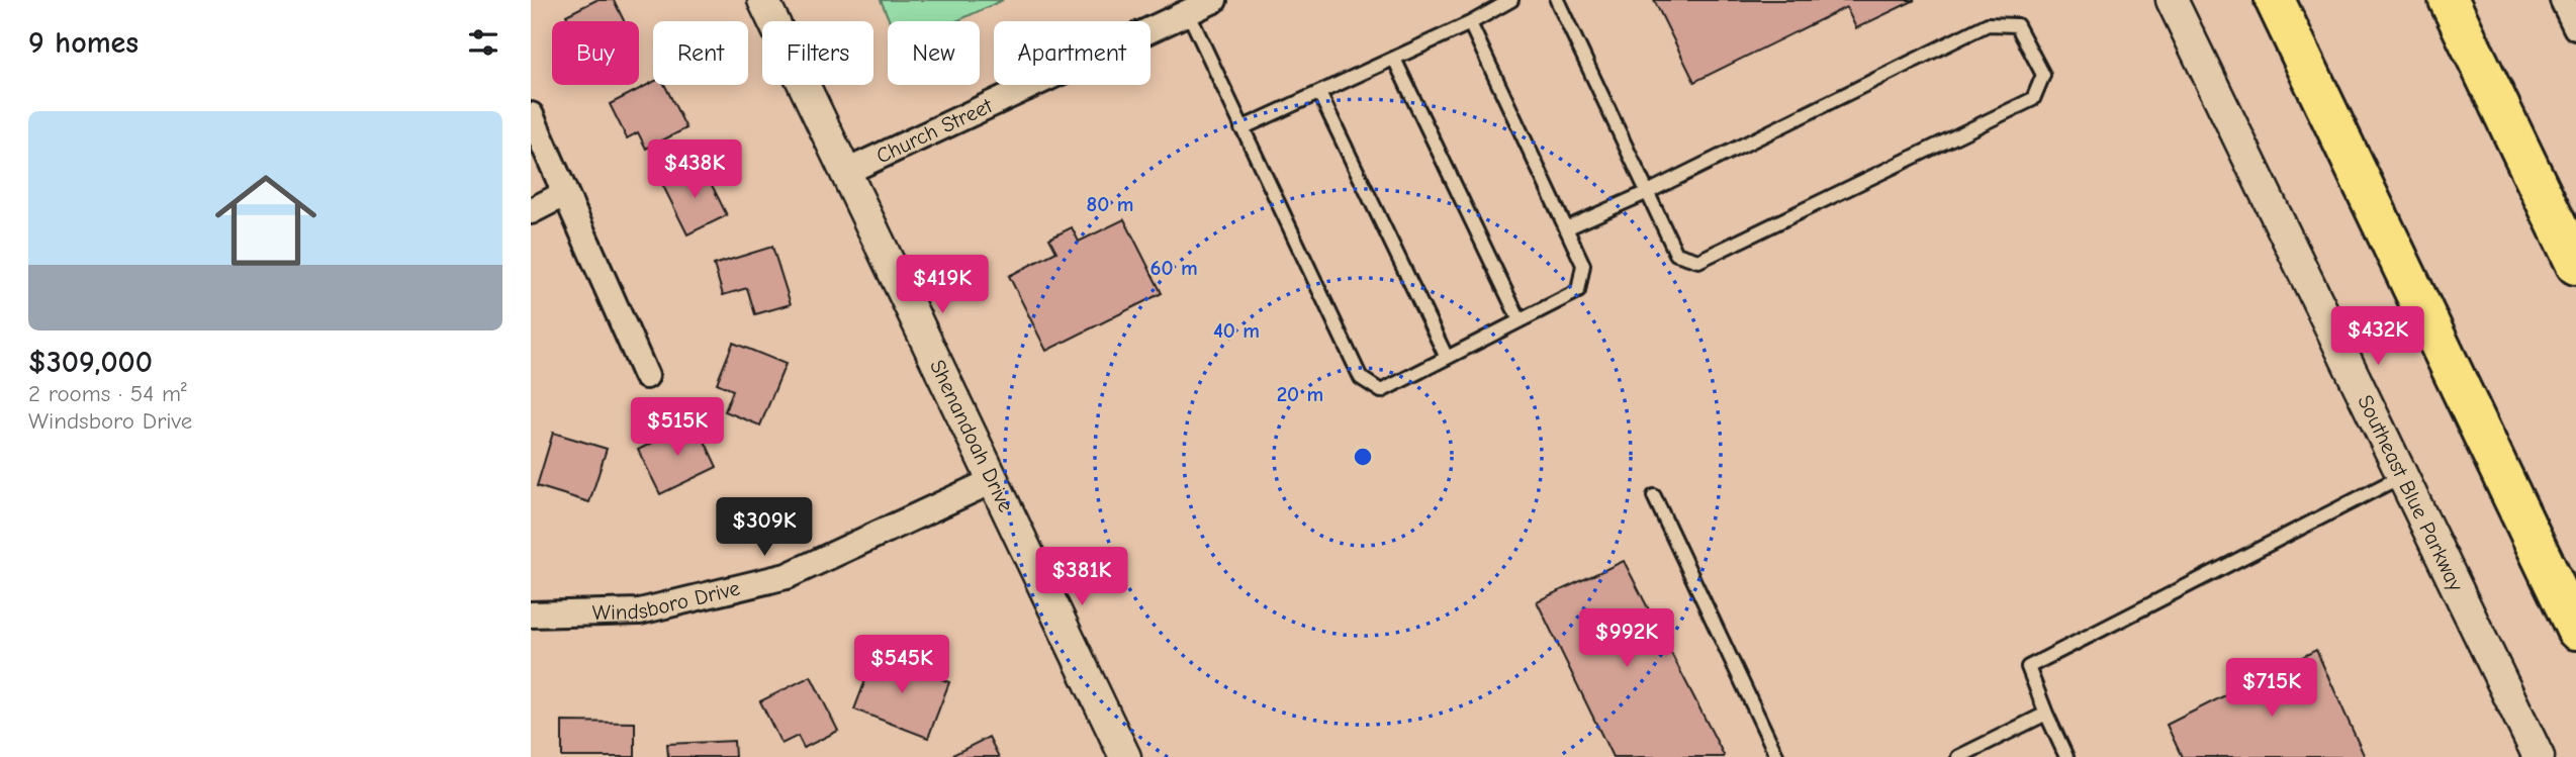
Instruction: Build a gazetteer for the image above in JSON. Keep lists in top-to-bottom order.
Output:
{
  "streets": {
    "street": [
      "Church Street",
      "Shenandoah Drive",
      "Southeast Blue Parkway",
      "Windsboro Drive"
    ]
  },
  "crossings": [
    ["Church Street", "Shenandoah Drive"],
    ["Shenandoah Drive", "Windsboro Drive"]
  ],
  "page": {
    "heading": "9 homes",
    "chip": [
      "Buy",
      "Rent",
      "Filters",
      "New",
      "Apartment"
    ],
    "list": [
      {
        "name": "$309,000",
        "note": "2 rooms · 54 m² · Windsboro Drive"
      }
    ],
    "price": [
      "$438K",
      "$419K",
      "$432K",
      "$515K",
      "$309K",
      "$381K",
      "$992K",
      "$545K",
      "$715K"
    ]
  },
  "rings": [
    "80 m",
    "60 m",
    "40 m",
    "20 m"
  ]
}
